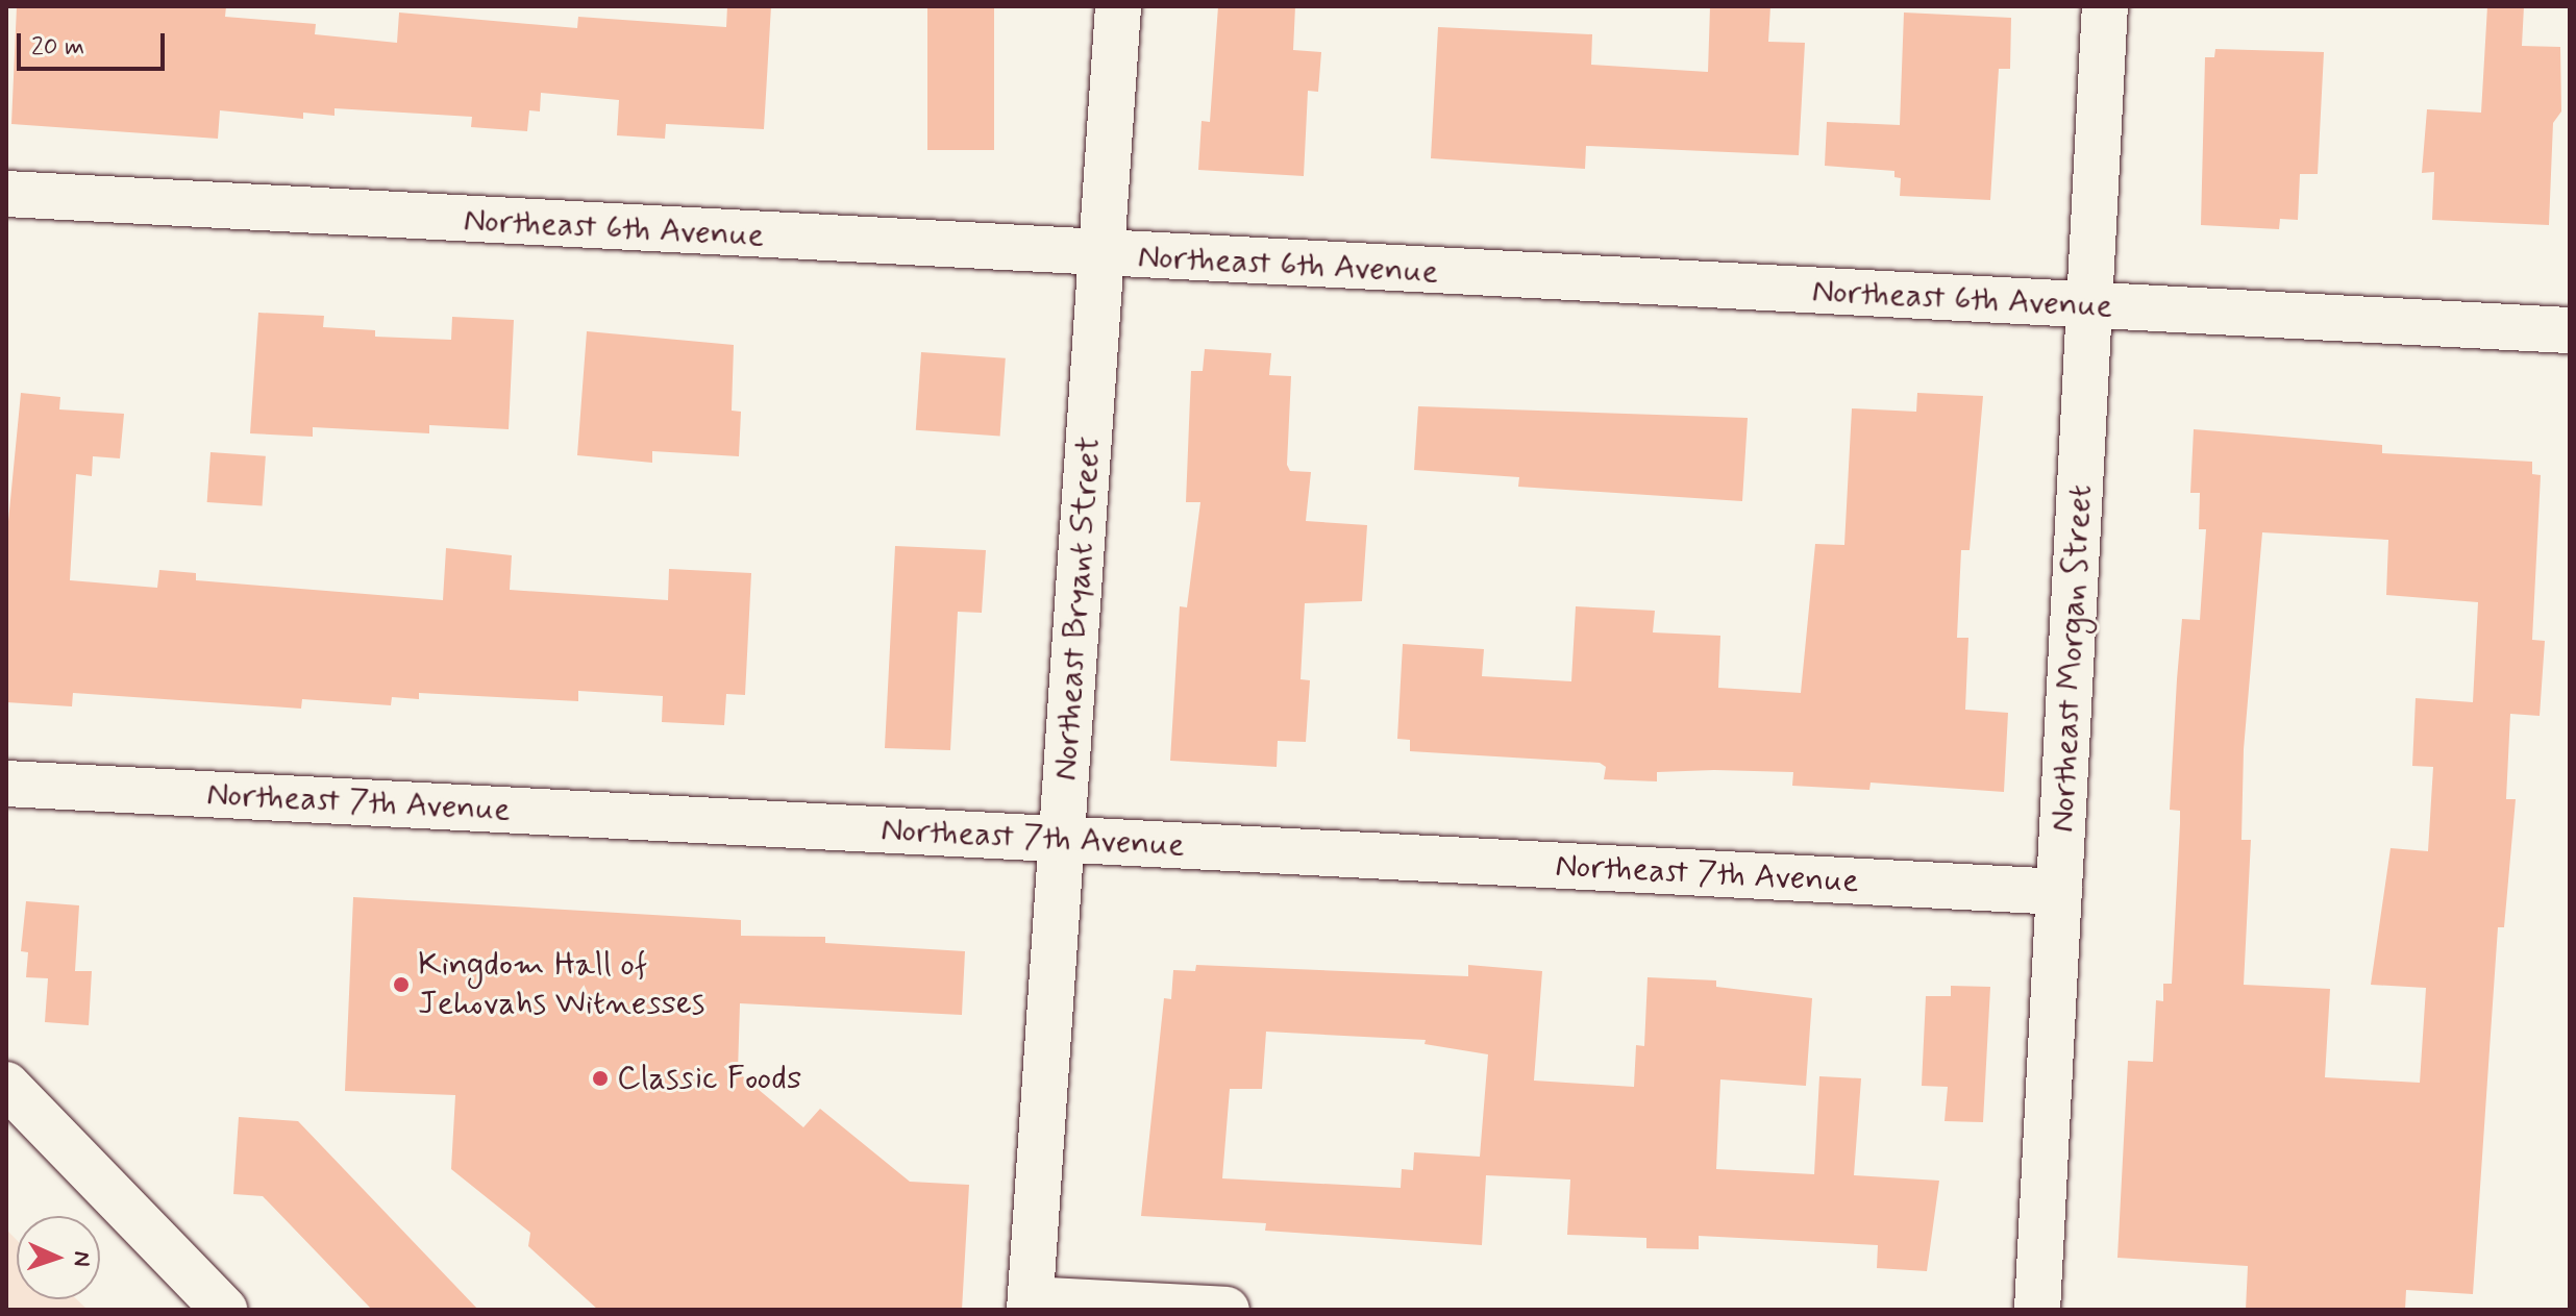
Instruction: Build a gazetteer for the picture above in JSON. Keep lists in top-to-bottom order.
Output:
{
  "streets": {
    "street": [
      "Northeast 6th Avenue",
      "Northeast Bryant Street",
      "Northeast Morgan Street",
      "Northeast 7th Avenue"
    ]
  },
  "crossings": [
    ["Northeast 6th Avenue", "Northeast Bryant Street"],
    ["Northeast 6th Avenue", "Northeast Morgan Street"],
    ["Northeast Bryant Street", "Northeast 7th Avenue"],
    ["Northeast Morgan Street", "Northeast 7th Avenue"]
  ],
  "places": ["Kingdom Hall of Jehovahs Witnesses", "Classic Foods"],
  "scale_bar": "20 m",
  "north": "right"
}
